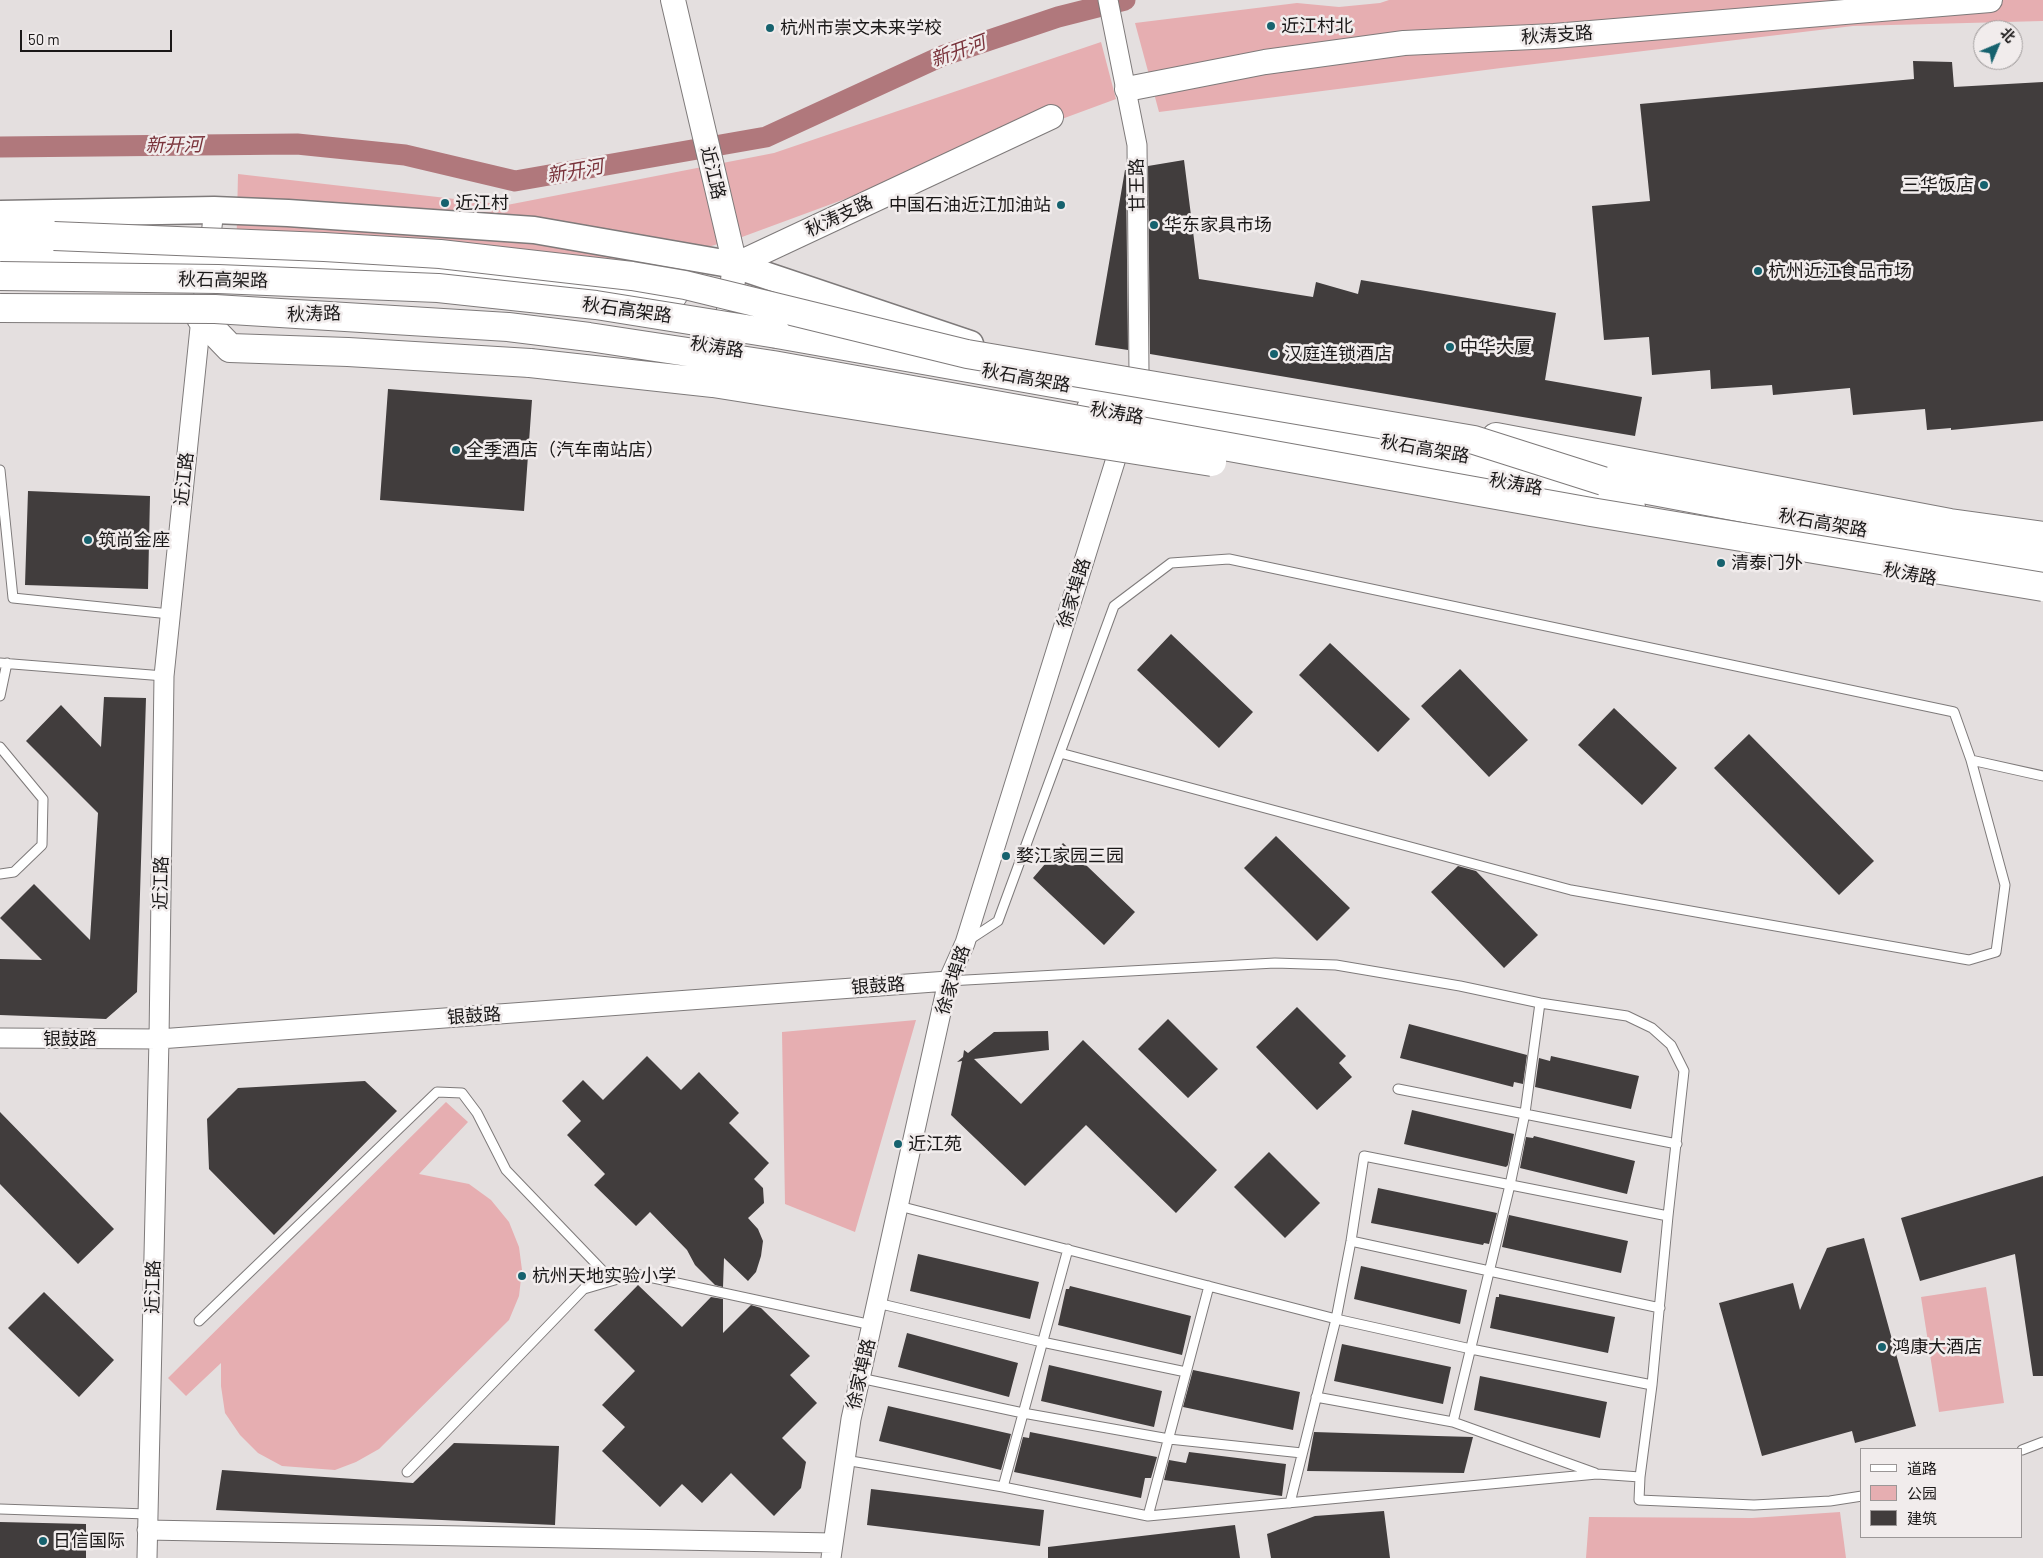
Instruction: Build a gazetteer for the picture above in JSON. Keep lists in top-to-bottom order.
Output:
{
  "streets": {
    "main road": ["秋石高架路", "秋涛路"],
    "street": [
      "秋涛支路",
      "近江路",
      "甘王路",
      "徐家埠路",
      "银鼓路"
    ]
  },
  "crossings": [
    ["秋涛支路", "近江路"],
    ["秋涛支路", "甘王路"],
    ["近江路", "秋涛路"],
    ["近江路", "银鼓路"],
    ["秋涛路", "徐家埠路"],
    ["徐家埠路", "银鼓路"]
  ],
  "water": ["新开河"],
  "places": [
    "近江村北",
    "杭州市崇文未来学校",
    "三华饭店",
    "近江村",
    "中国石油近江加油站",
    "华东家具市场",
    "杭州近江食品市场",
    "中华大厦",
    "汉庭连锁酒店",
    "全季酒店（汽车南站店）",
    "筑尚金座",
    "清泰门外",
    "婺江家园三园",
    "近江苑",
    "杭州天地实验小学",
    "鸿康大酒店",
    "日信国际"
  ],
  "legend": ["道路", "公园", "建筑"],
  "scale_bar": "50 m",
  "north": "top right"
}
